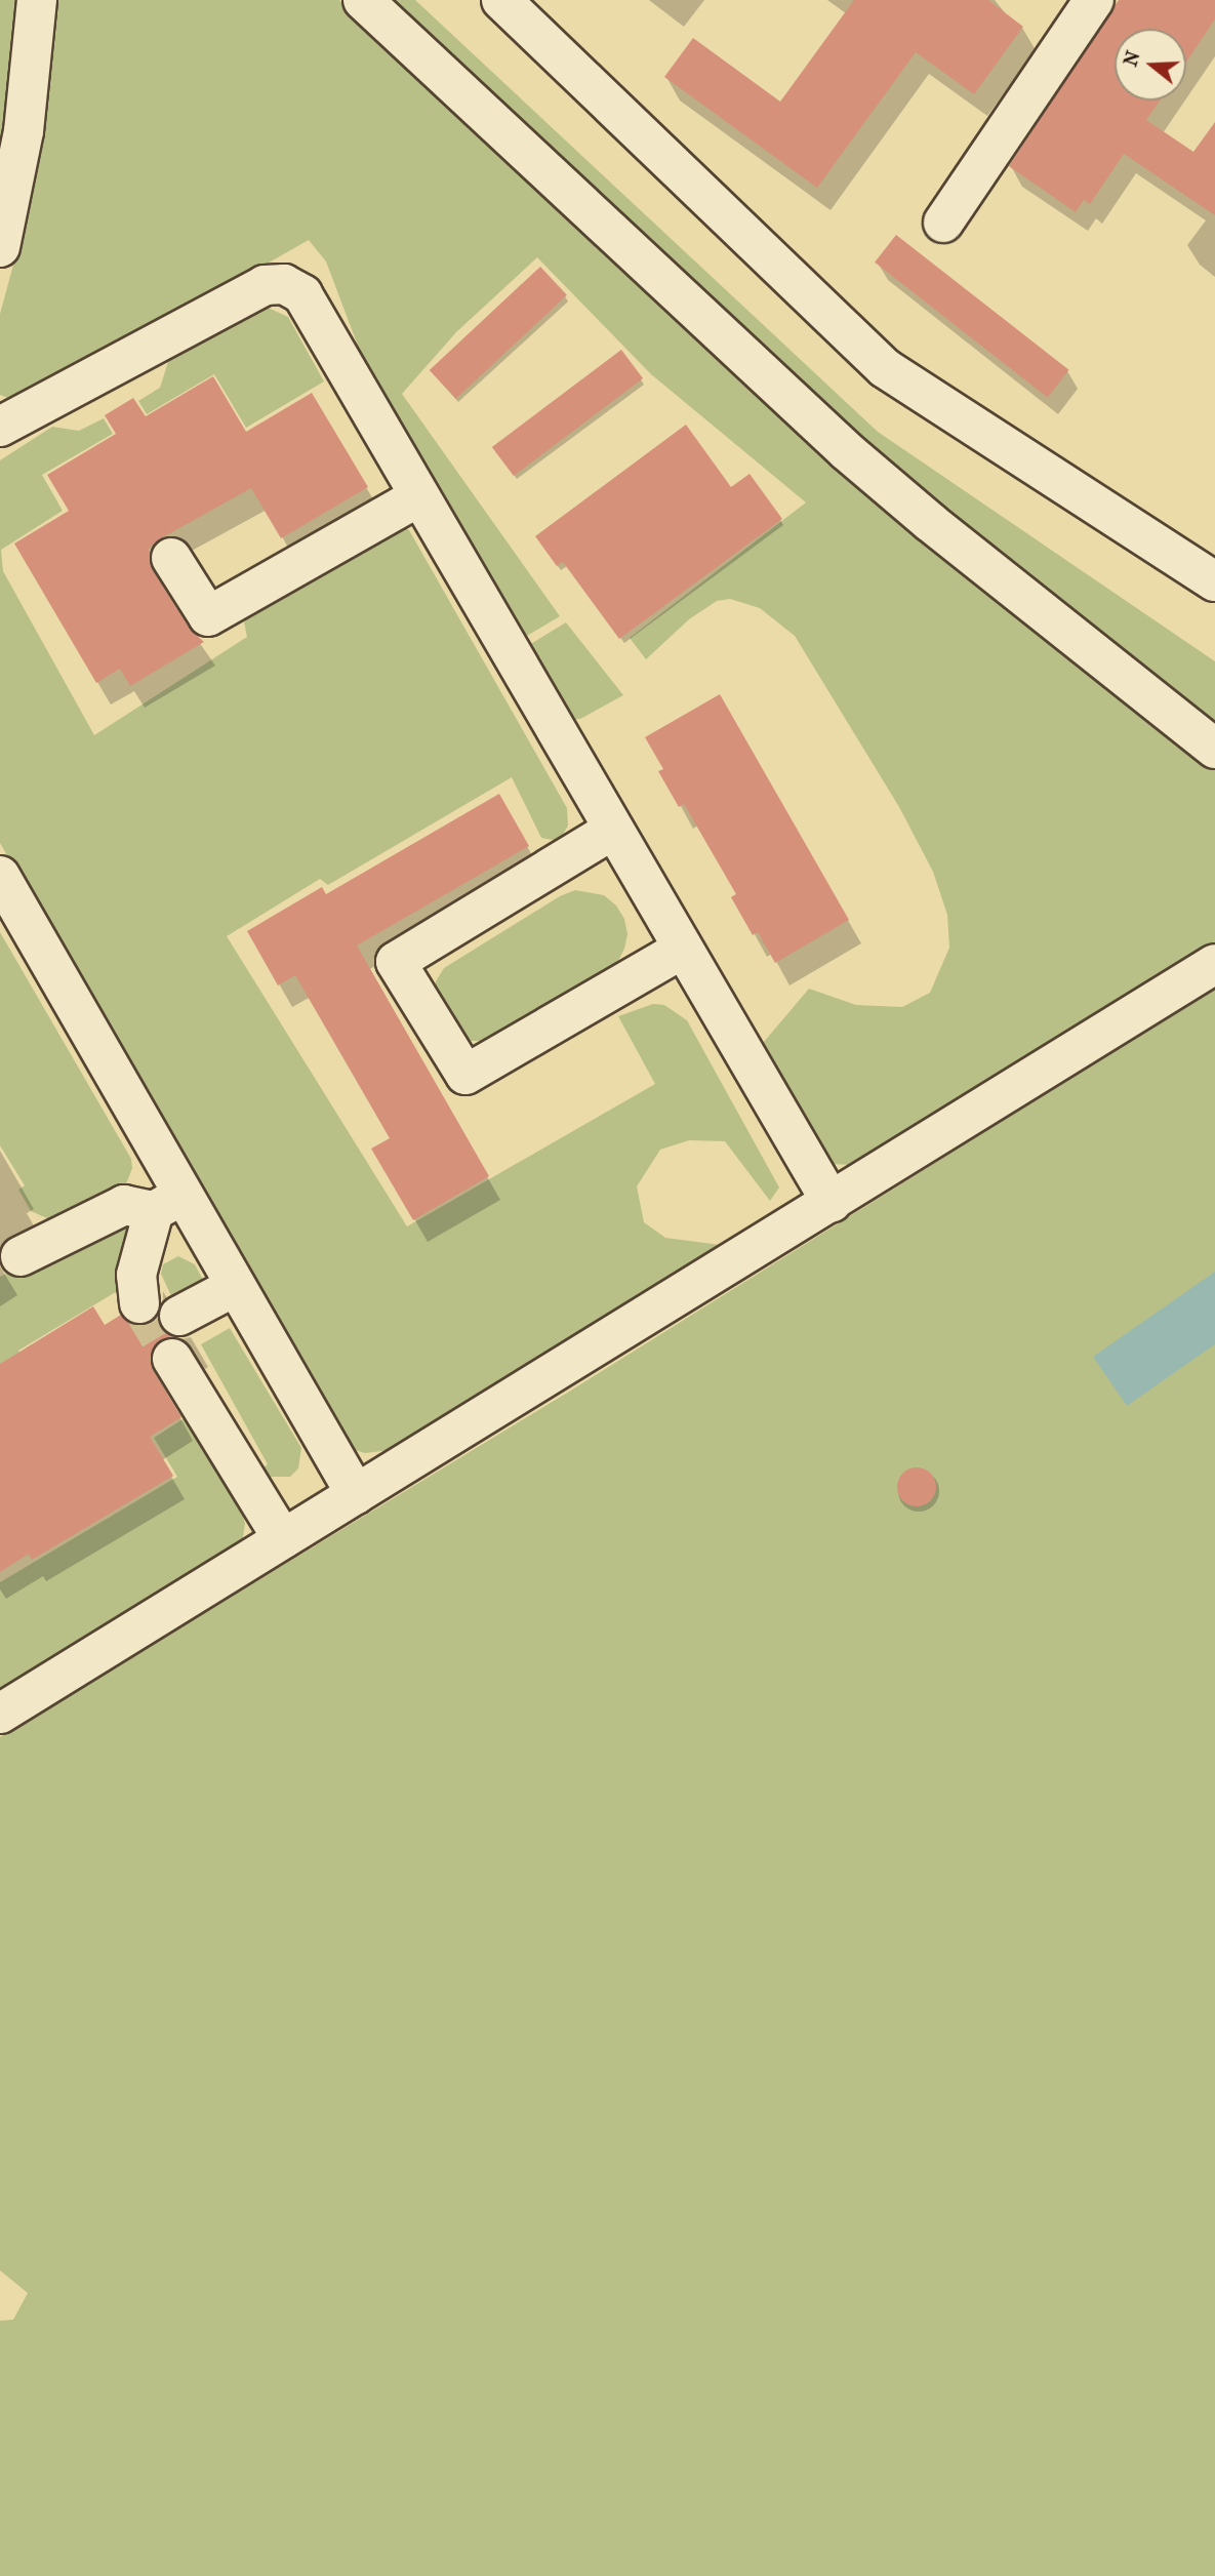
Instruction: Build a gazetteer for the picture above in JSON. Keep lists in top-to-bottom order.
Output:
{
  "north": "left"
}
